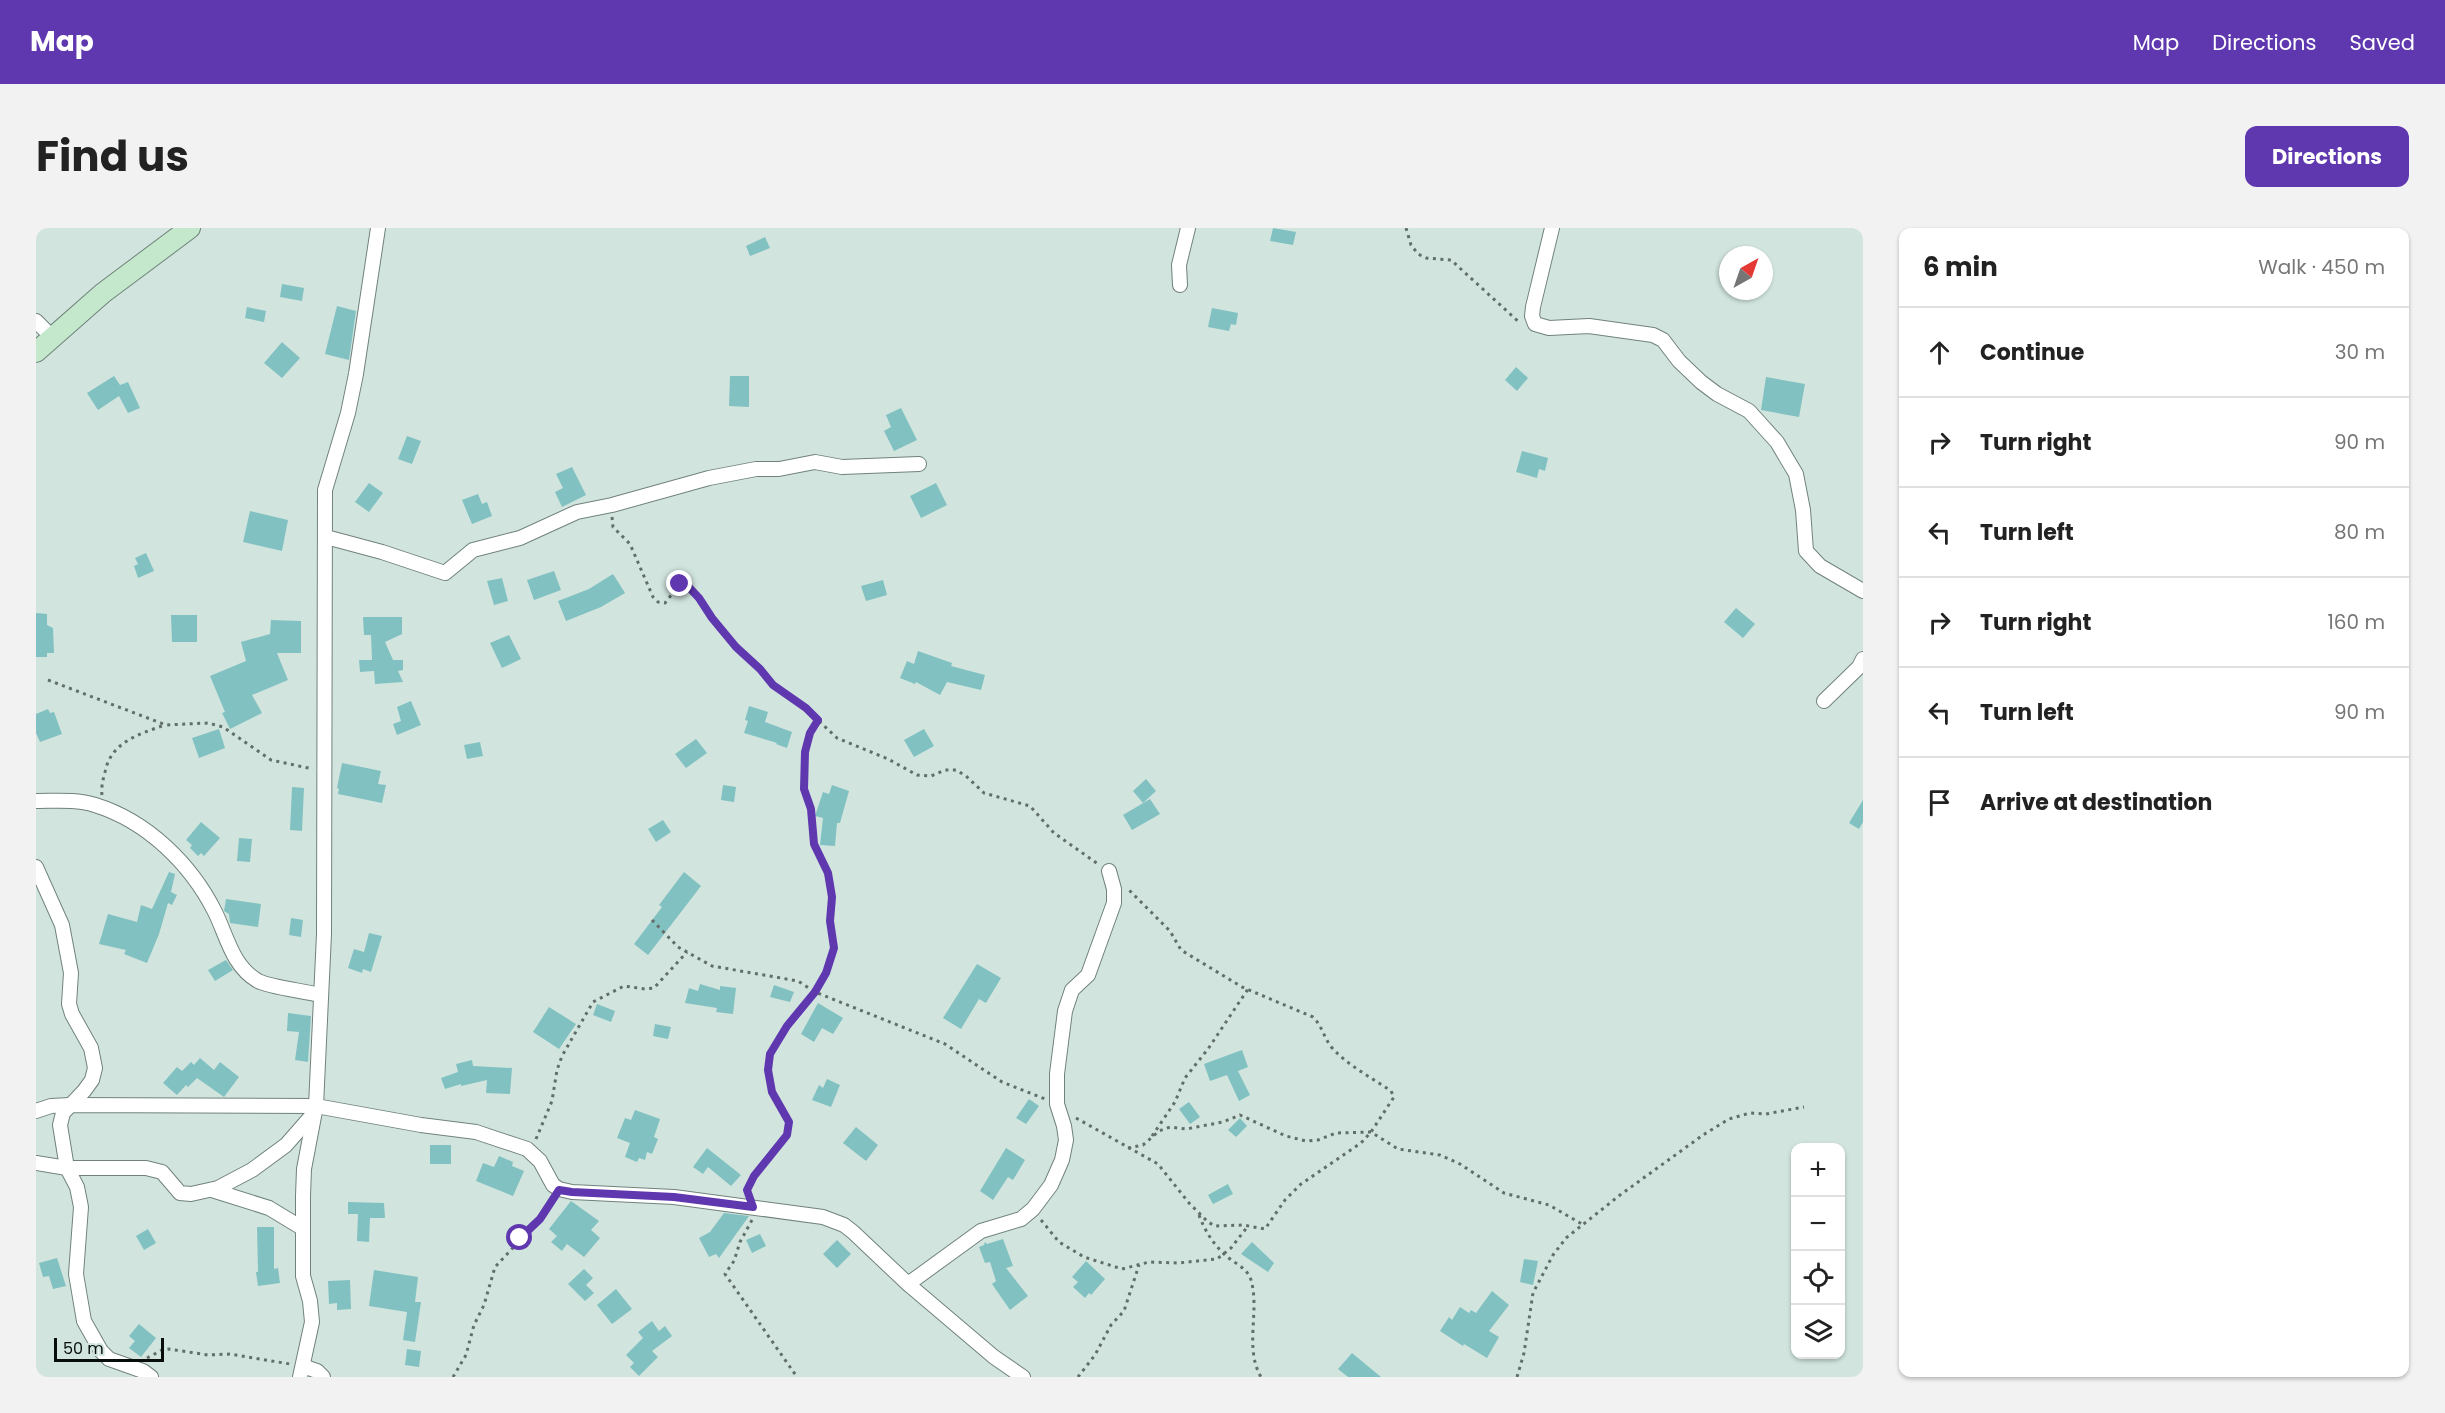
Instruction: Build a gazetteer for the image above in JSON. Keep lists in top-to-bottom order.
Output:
{
  "scale_bar": "50 m",
  "north": "top right",
  "page": {
    "header": "Map",
    "nav": ["Map", "Directions", "Saved"],
    "title": "Find us",
    "buttons": "Directions",
    "heading": ["6 min", "Walk · 450 m"],
    "list": [
      ["Continue", "30 m"],
      ["Turn right", "90 m"],
      ["Turn left", "80 m"],
      ["Turn right", "160 m"],
      ["Turn left", "90 m"],
      "Arrive at destination"
    ],
    "map_buttons": ["+", "−"],
    "scale": "50 m"
  }
}
